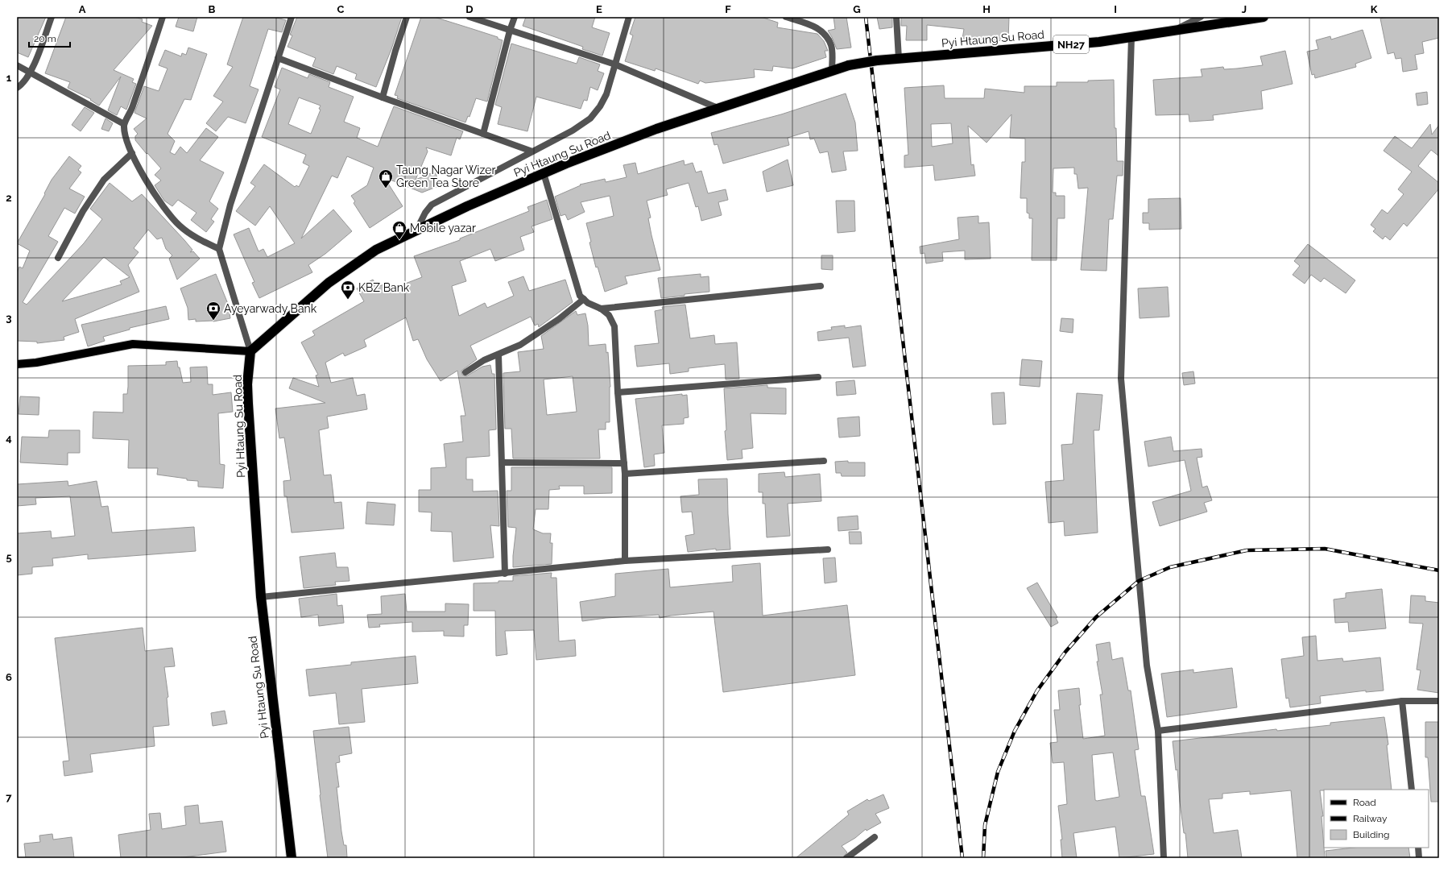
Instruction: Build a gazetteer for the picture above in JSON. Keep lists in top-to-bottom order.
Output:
{
  "streets": {
    "highway": ["Pyi Htaung Su Road", "NH27"]
  },
  "places": {
    "shop": ["Taung Nagar Wizer Green Tea Store", "Mobile yazar"],
    "bank": ["KBZ Bank", "Ayeyarwady Bank"]
  },
  "legend": ["Road", "Railway", "Building"],
  "scale_bar": "20 m",
  "grid": {
    "columns": [
      "A",
      "B",
      "C",
      "D",
      "E",
      "F",
      "G",
      "H",
      "I",
      "J",
      "K"
    ],
    "rows": [
      "1",
      "2",
      "3",
      "4",
      "5",
      "6",
      "7"
    ]
  }
}
